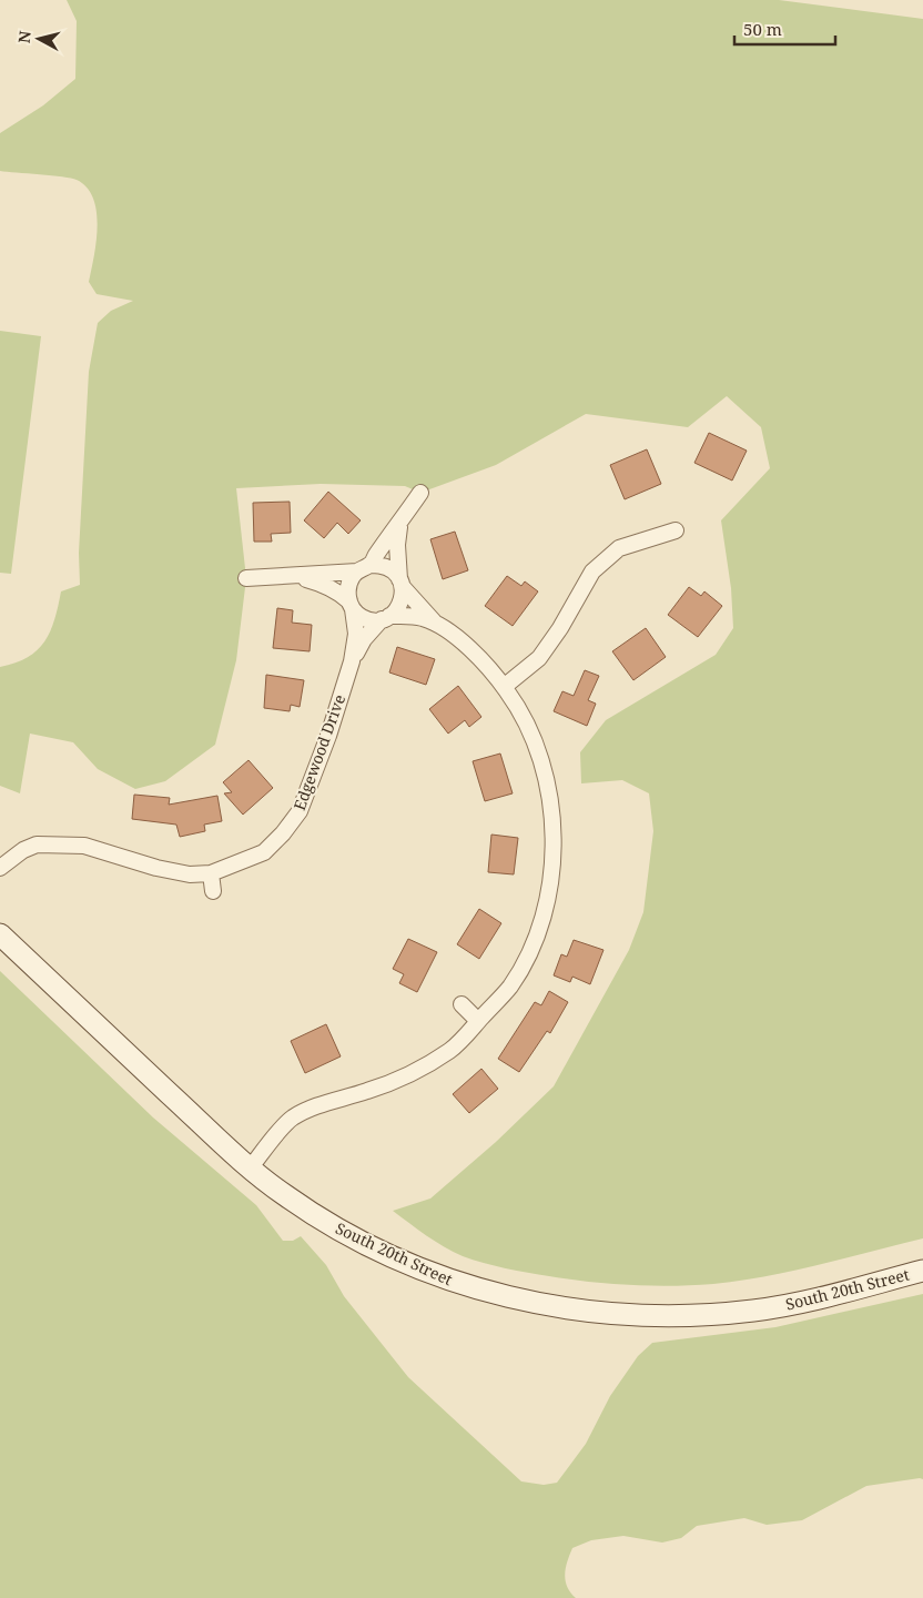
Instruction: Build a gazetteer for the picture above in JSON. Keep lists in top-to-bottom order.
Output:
{
  "streets": {
    "main road": ["South 20th Street"],
    "street": ["Edgewood Drive"]
  },
  "scale_bar": "50 m",
  "north": "left"
}
